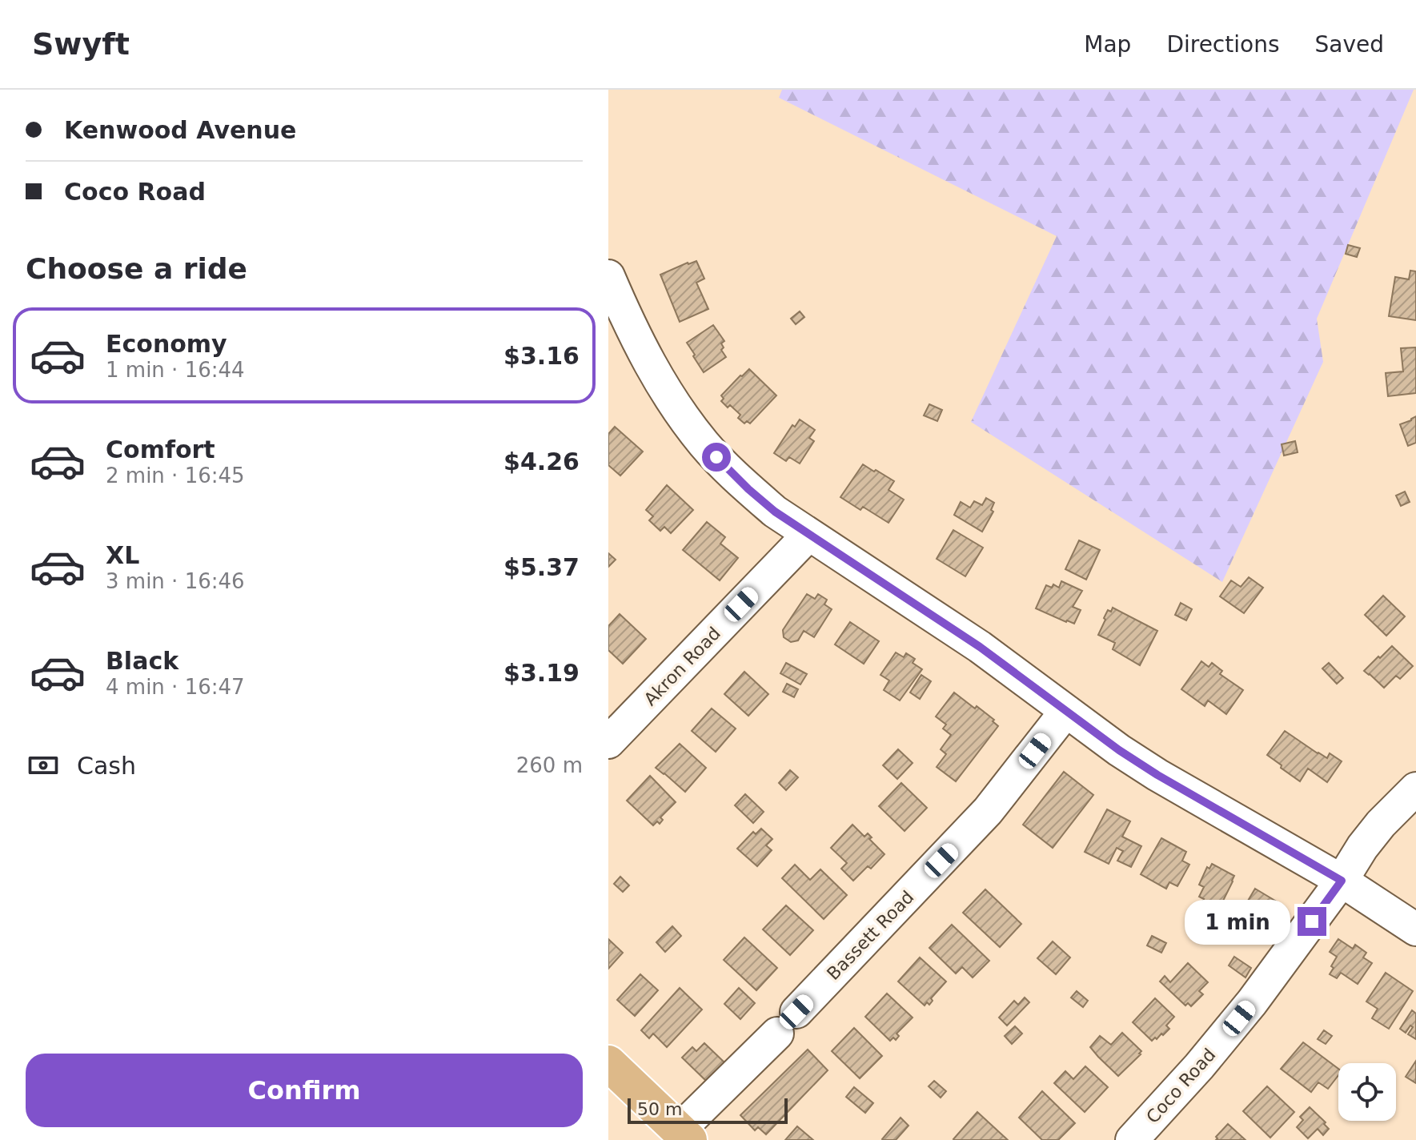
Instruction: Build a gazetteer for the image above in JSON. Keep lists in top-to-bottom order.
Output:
{
  "streets": {
    "street": ["Akron Road", "Bassett Road", "Coco Road"]
  },
  "scale_bar": "50 m",
  "page": {
    "header": "Swyft",
    "nav": ["Map", "Directions", "Saved"],
    "banner": ["Kenwood Avenue", "Coco Road"],
    "heading": "Choose a ride",
    "list": [
      {
        "name": "Economy",
        "note": "1 min · 16:44",
        "value": "$3.16"
      },
      {
        "name": "Comfort",
        "note": "2 min · 16:45",
        "value": "$4.26"
      },
      {
        "name": "XL",
        "note": "3 min · 16:46",
        "value": "$5.37"
      },
      {
        "name": "Black",
        "note": "4 min · 16:47",
        "value": "$3.19"
      }
    ],
    "pay": ["Cash", "260 m"],
    "bubble": "1 min",
    "buttons": "Confirm",
    "scale": "50 m"
  }
}
